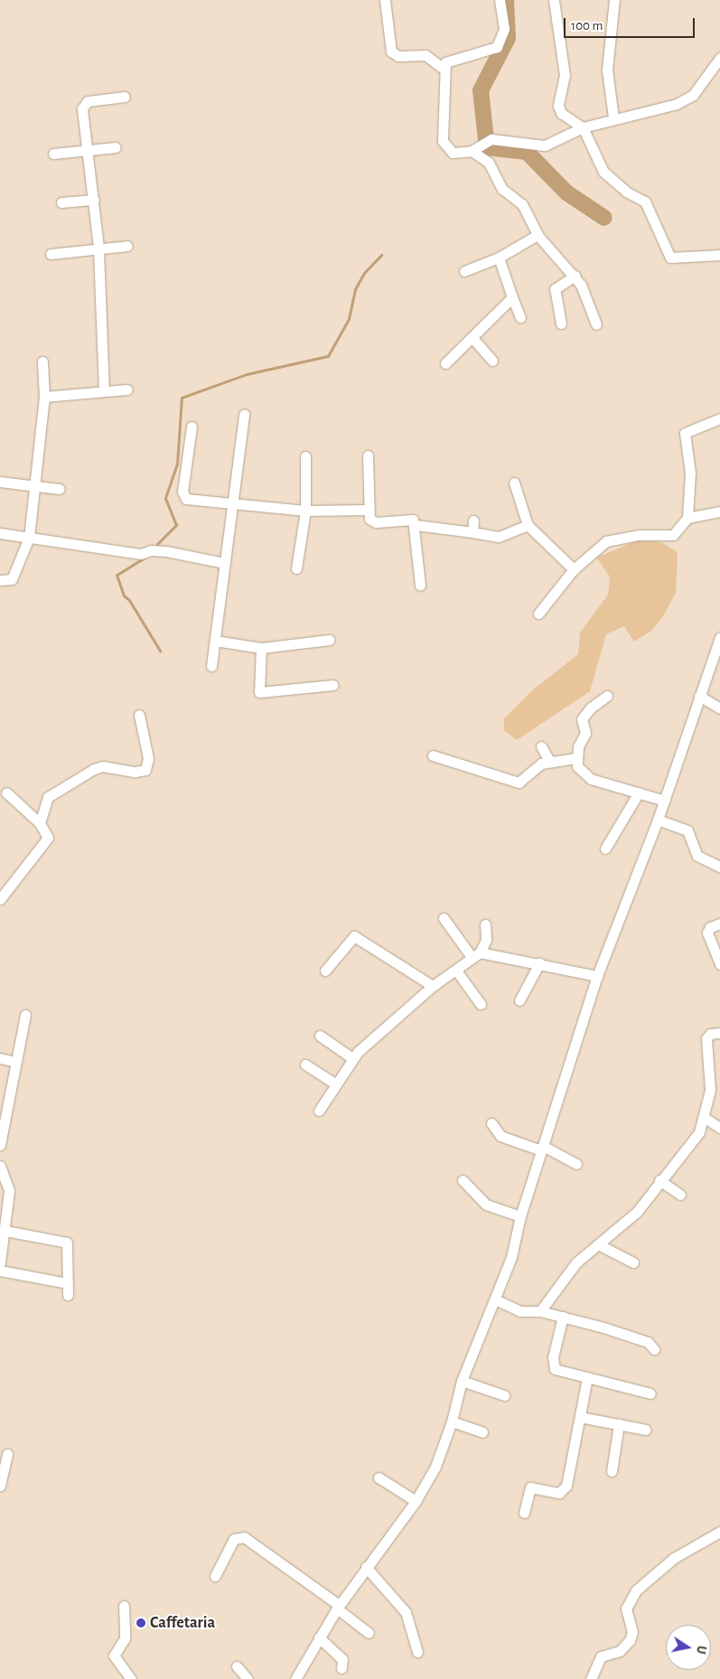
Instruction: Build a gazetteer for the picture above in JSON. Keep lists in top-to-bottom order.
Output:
{
  "places": ["Caffetaria"],
  "scale_bar": "100 m",
  "north": "right"
}
